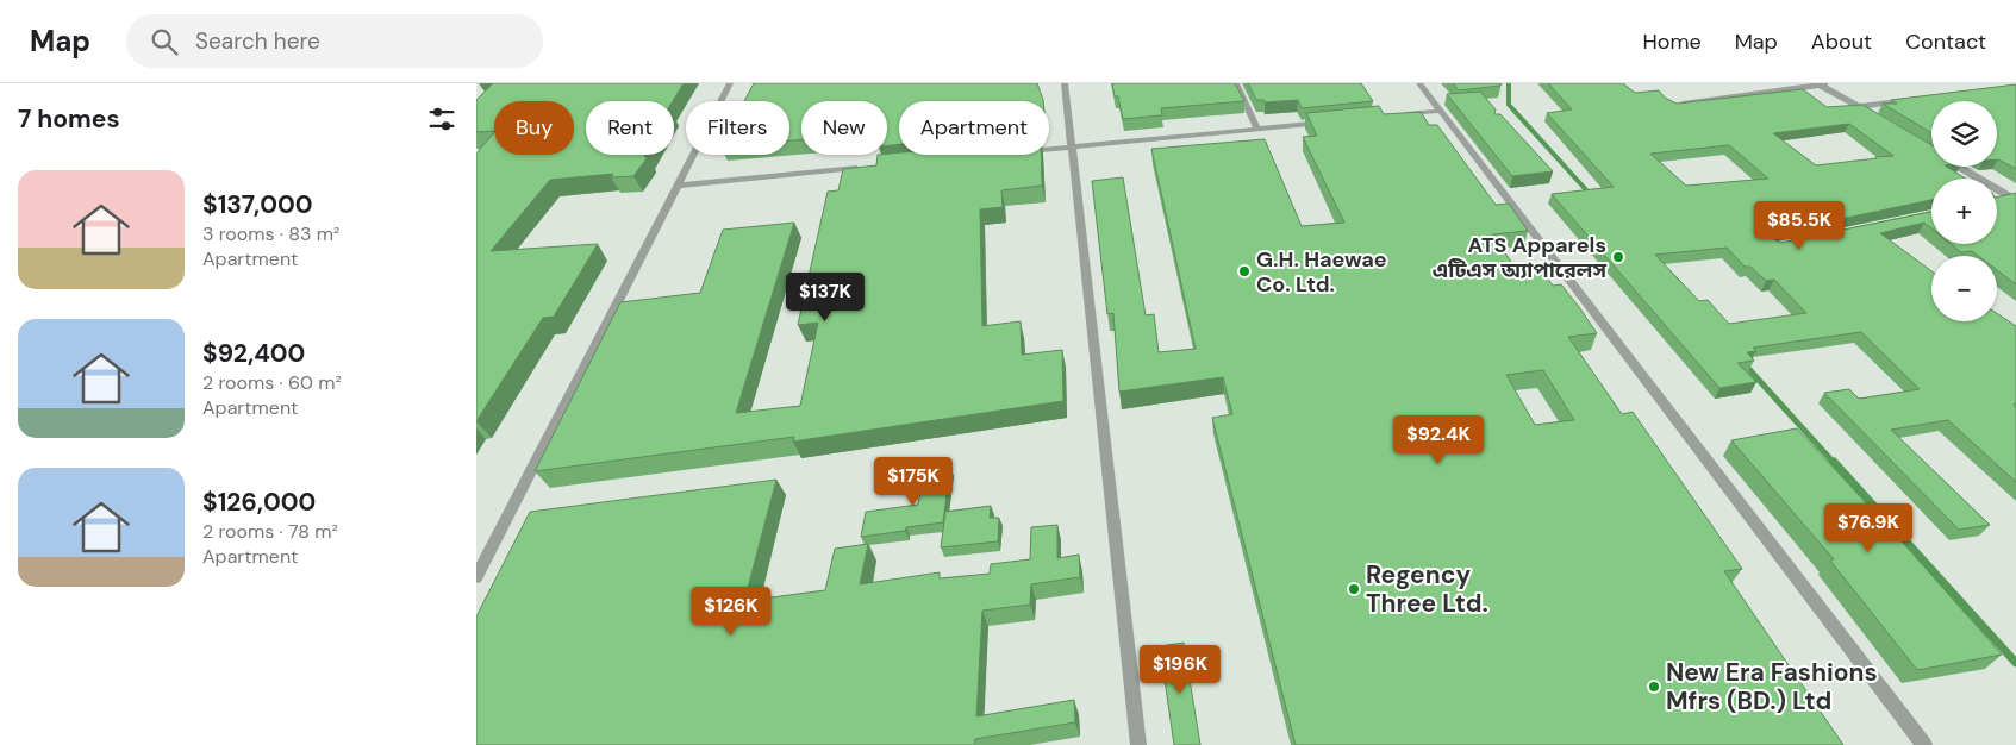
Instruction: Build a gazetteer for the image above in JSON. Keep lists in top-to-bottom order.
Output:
{
  "places": [
    "ATS Apparels এটিএস অ্যাপারেলস",
    "G.H. Haewae Co. Ltd.",
    "Regency Three Ltd.",
    "New Era Fashions Mfrs (BD.) Ltd"
  ],
  "page": {
    "header": "Map",
    "search": "Search here",
    "nav": [
      "Home",
      "Map",
      "About",
      "Contact"
    ],
    "heading": "7 homes",
    "map_buttons": ["+", "−"],
    "chip": [
      "Buy",
      "Rent",
      "Filters",
      "New",
      "Apartment"
    ],
    "list": [
      {
        "name": "$137,000",
        "note": "3 rooms · 83 m² · Apartment"
      },
      {
        "name": "$92,400",
        "note": "2 rooms · 60 m² · Apartment"
      },
      {
        "name": "$126,000",
        "note": "2 rooms · 78 m² · Apartment"
      }
    ],
    "price": [
      "$85.5K",
      "$137K",
      "$92.4K",
      "$175K",
      "$76.9K",
      "$126K",
      "$196K"
    ]
  }
}
